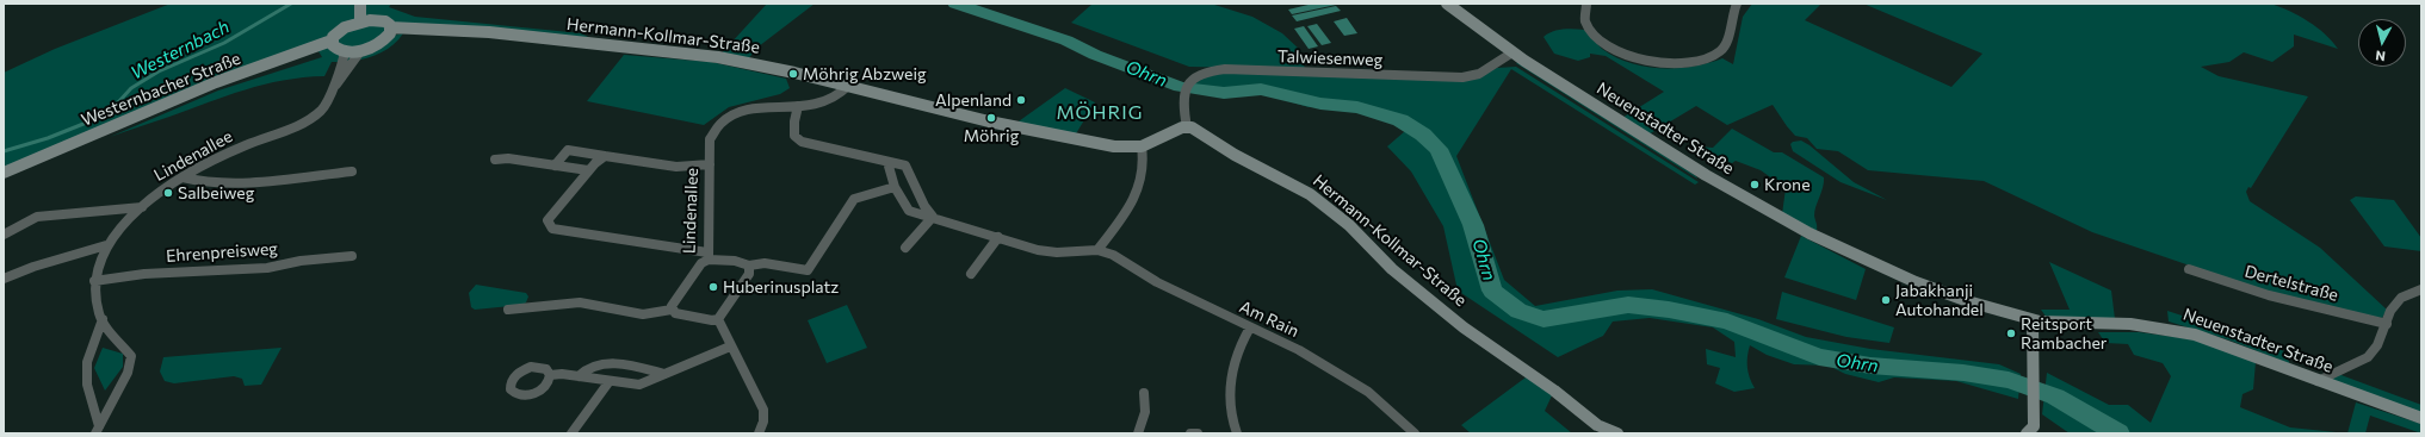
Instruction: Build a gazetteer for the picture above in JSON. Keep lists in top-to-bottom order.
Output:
{
  "streets": {
    "street": [
      "Hermann-Kollmar-Straße",
      "Talwiesenweg",
      "Westernbacher Straße",
      "Neuenstadter Straße",
      "Lindenallee",
      "Ehrenpreisweg",
      "Dertelstraße",
      "Am Rain"
    ]
  },
  "crossings": [
    ["Hermann-Kollmar-Straße", "Talwiesenweg"],
    ["Hermann-Kollmar-Straße", "Lindenallee"],
    ["Talwiesenweg", "Neuenstadter Straße"],
    ["Westernbacher Straße", "Lindenallee"],
    ["Lindenallee", "Ehrenpreisweg"]
  ],
  "districts": ["MÖHRIG"],
  "water": ["Westernbach", "Ohrn"],
  "places": [
    "Möhrig Abzweig",
    "Alpenland",
    "Möhrig",
    "Krone",
    "Salbeiweg",
    "Huberinusplatz",
    "Jabakhanji Autohandel",
    "Reitsport Rambacher"
  ],
  "north": "bottom"
}
